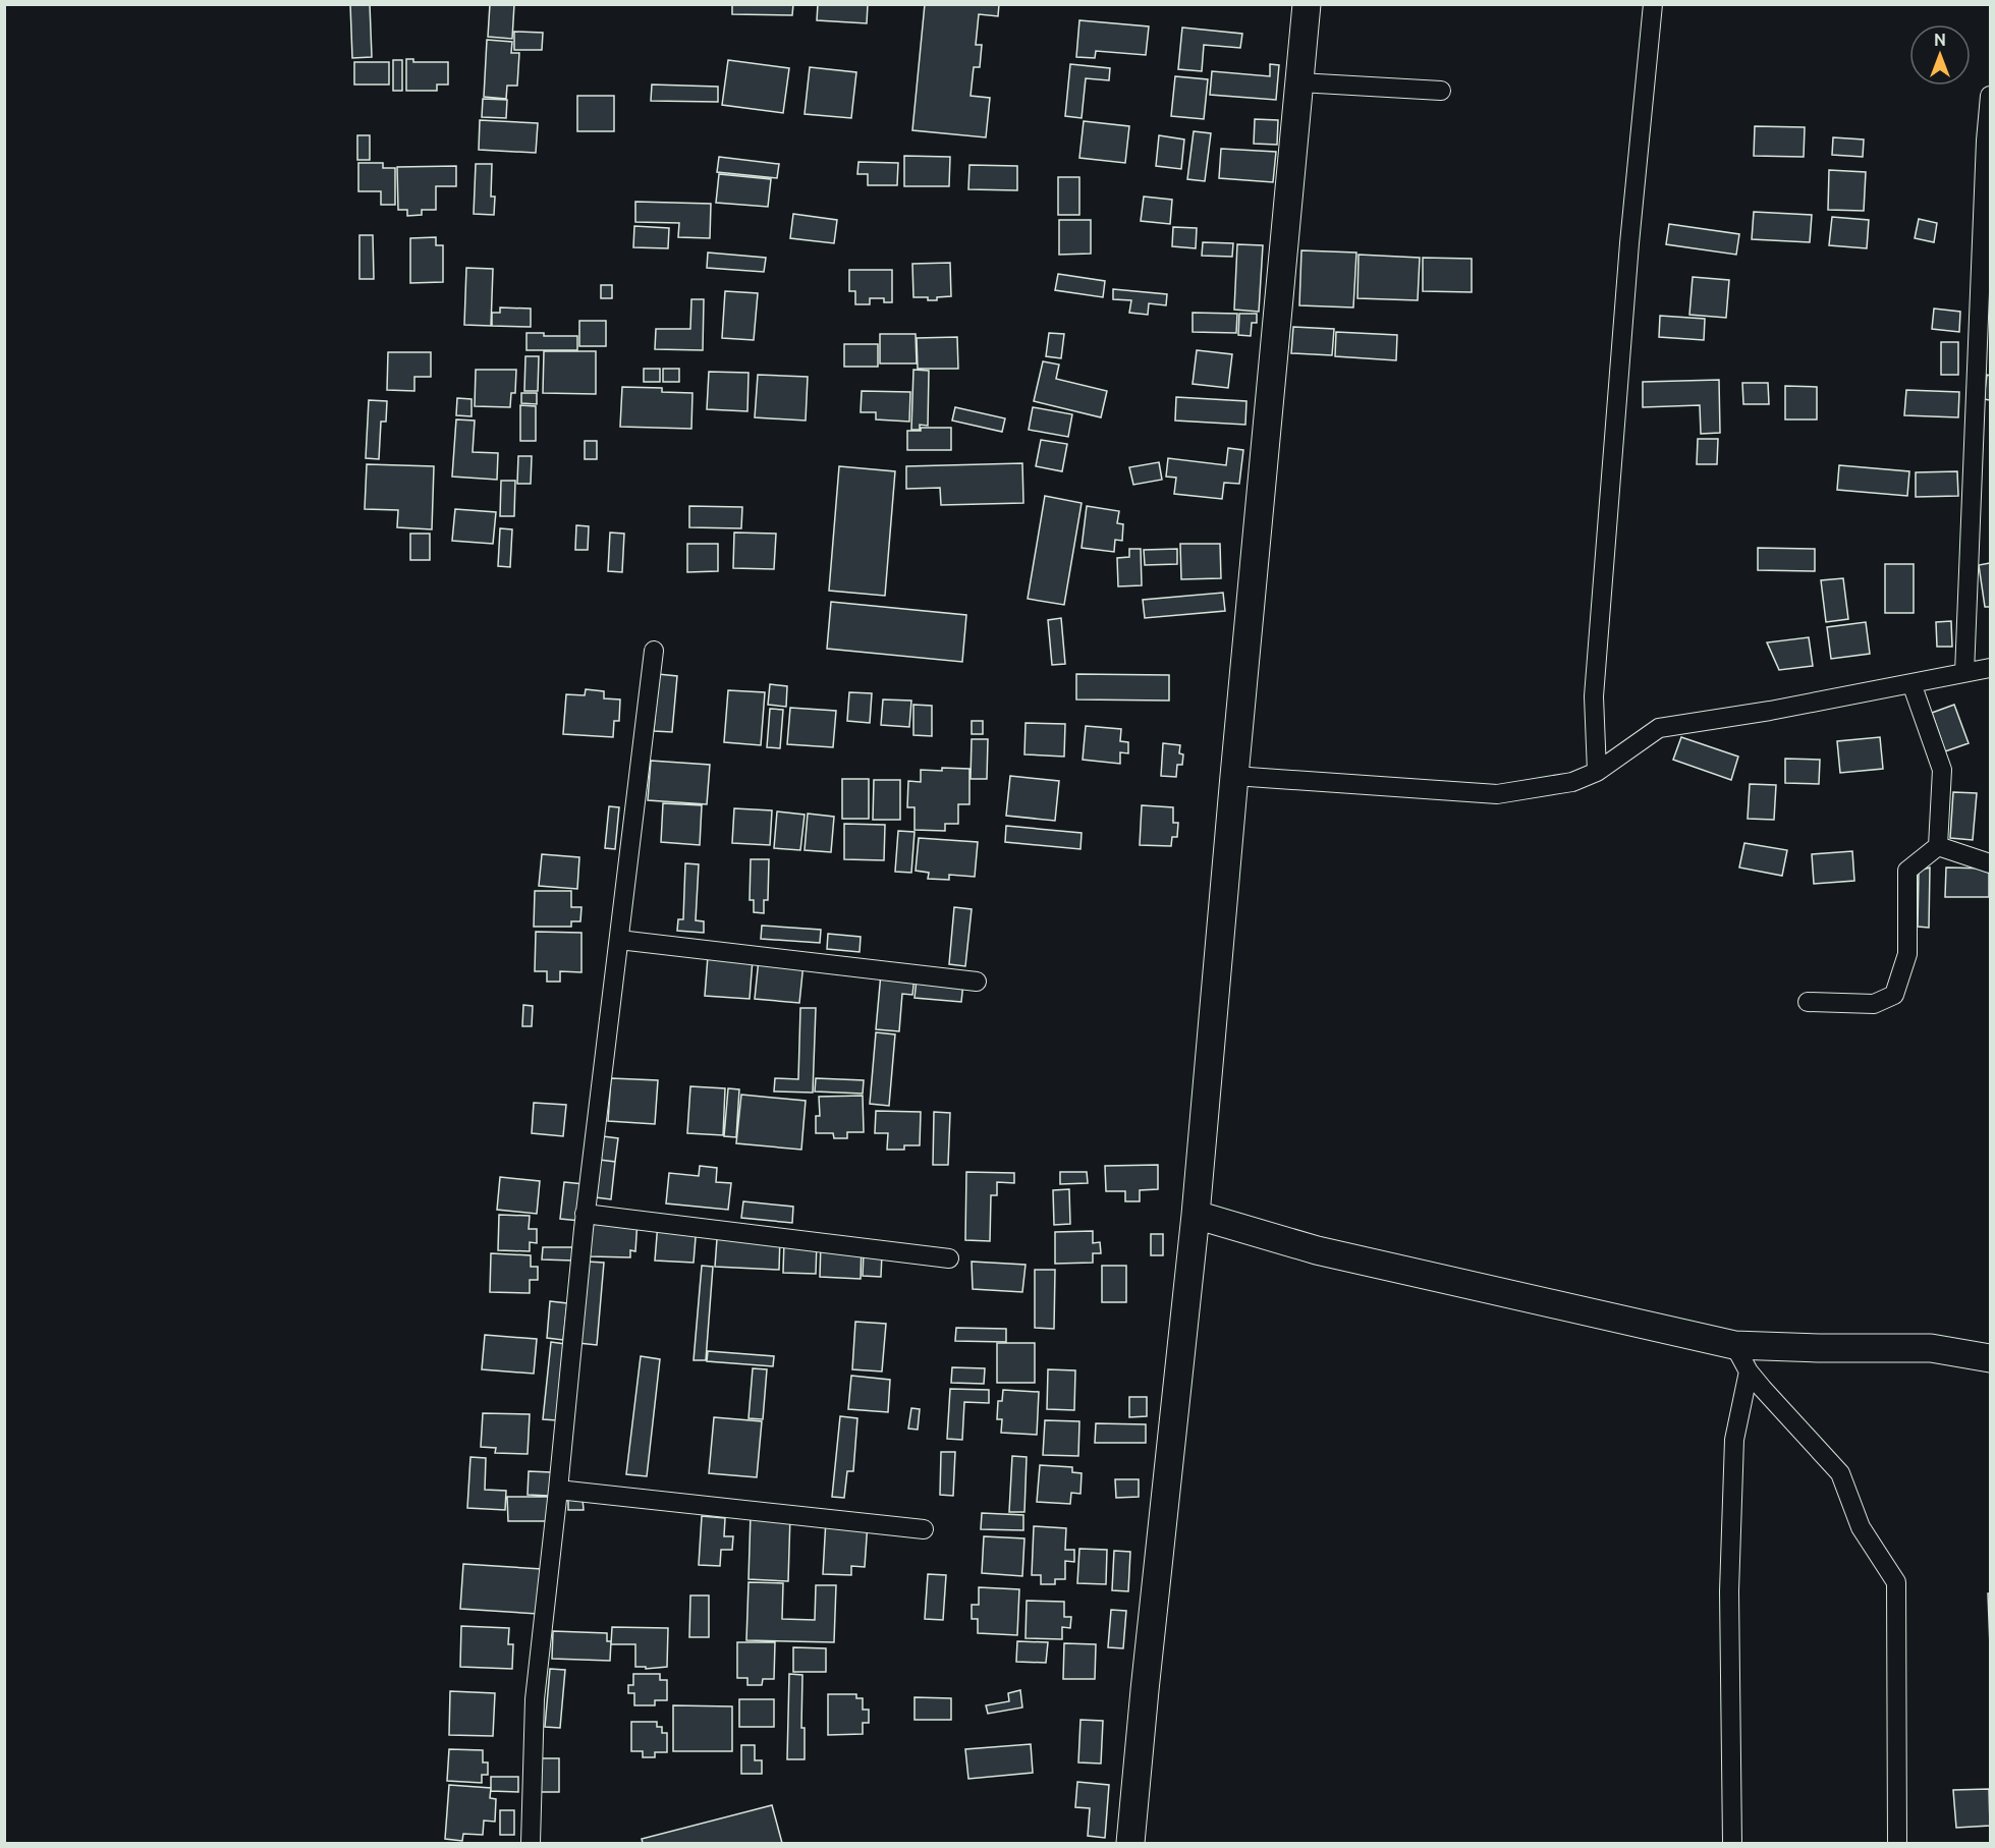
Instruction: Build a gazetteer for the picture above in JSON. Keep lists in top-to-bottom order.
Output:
{
  "north": "top"
}
